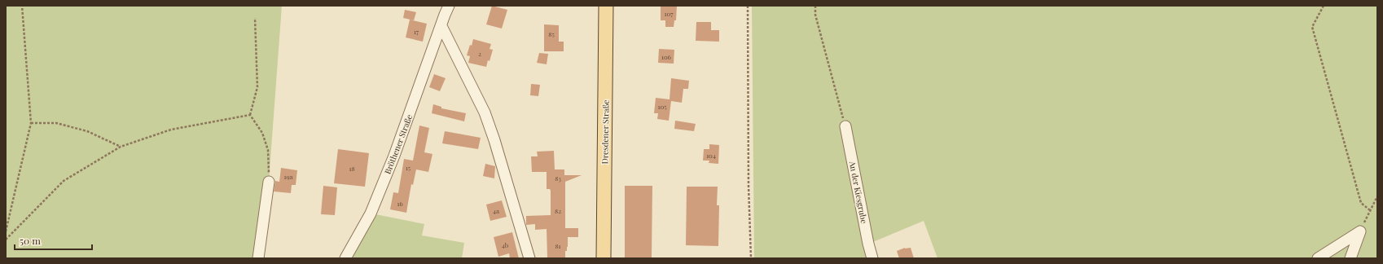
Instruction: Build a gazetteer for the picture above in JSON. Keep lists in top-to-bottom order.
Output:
{
  "streets": {
    "main road": ["Dresdener Straße"],
    "street": ["Bröthener Straße", "An der Kiesgrube"]
  },
  "house_numbers": [
    "107",
    "17",
    "85",
    "2",
    "106",
    "105",
    "104",
    "15",
    "18",
    "19a",
    "83",
    "16",
    "4a",
    "82",
    "4b",
    "81"
  ],
  "scale_bar": "50 m"
}
